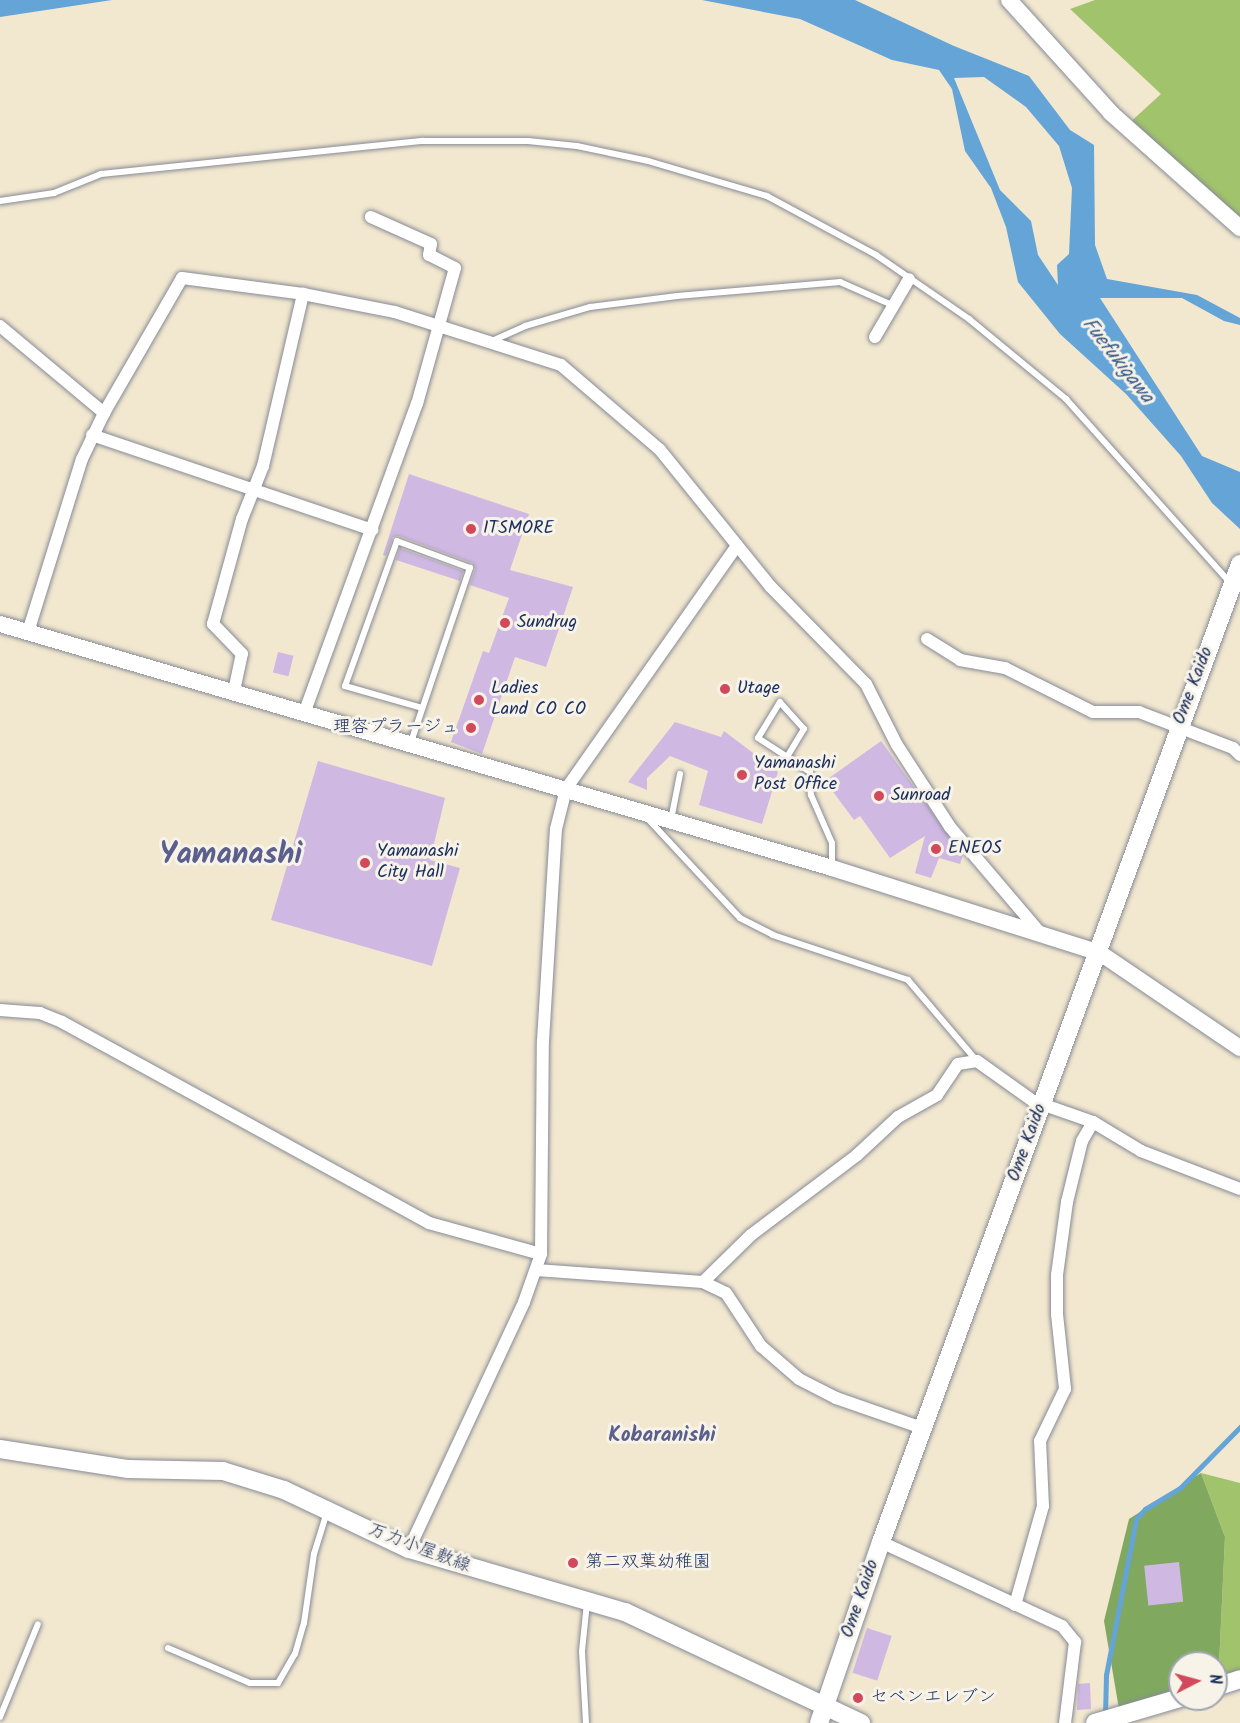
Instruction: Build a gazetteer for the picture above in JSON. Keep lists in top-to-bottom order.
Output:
{
  "streets": {
    "main road": ["Ome Kaido", "万力小屋敷線"]
  },
  "crossings": [
    ["Ome Kaido", "万力小屋敷線"]
  ],
  "districts": ["Yamanashi", "Kobaranishi"],
  "water": ["Fuefukigawa"],
  "places": [
    "ITSMORE",
    "Sundrug",
    "Utage",
    "Ladies Land CO CO",
    "理容プラージュ",
    "Yamanashi Post Office",
    "Sunroad",
    "ENEOS",
    "Yamanashi City Hall",
    "第二双葉幼稚園",
    "セベンエレブン"
  ],
  "north": "right"
}
